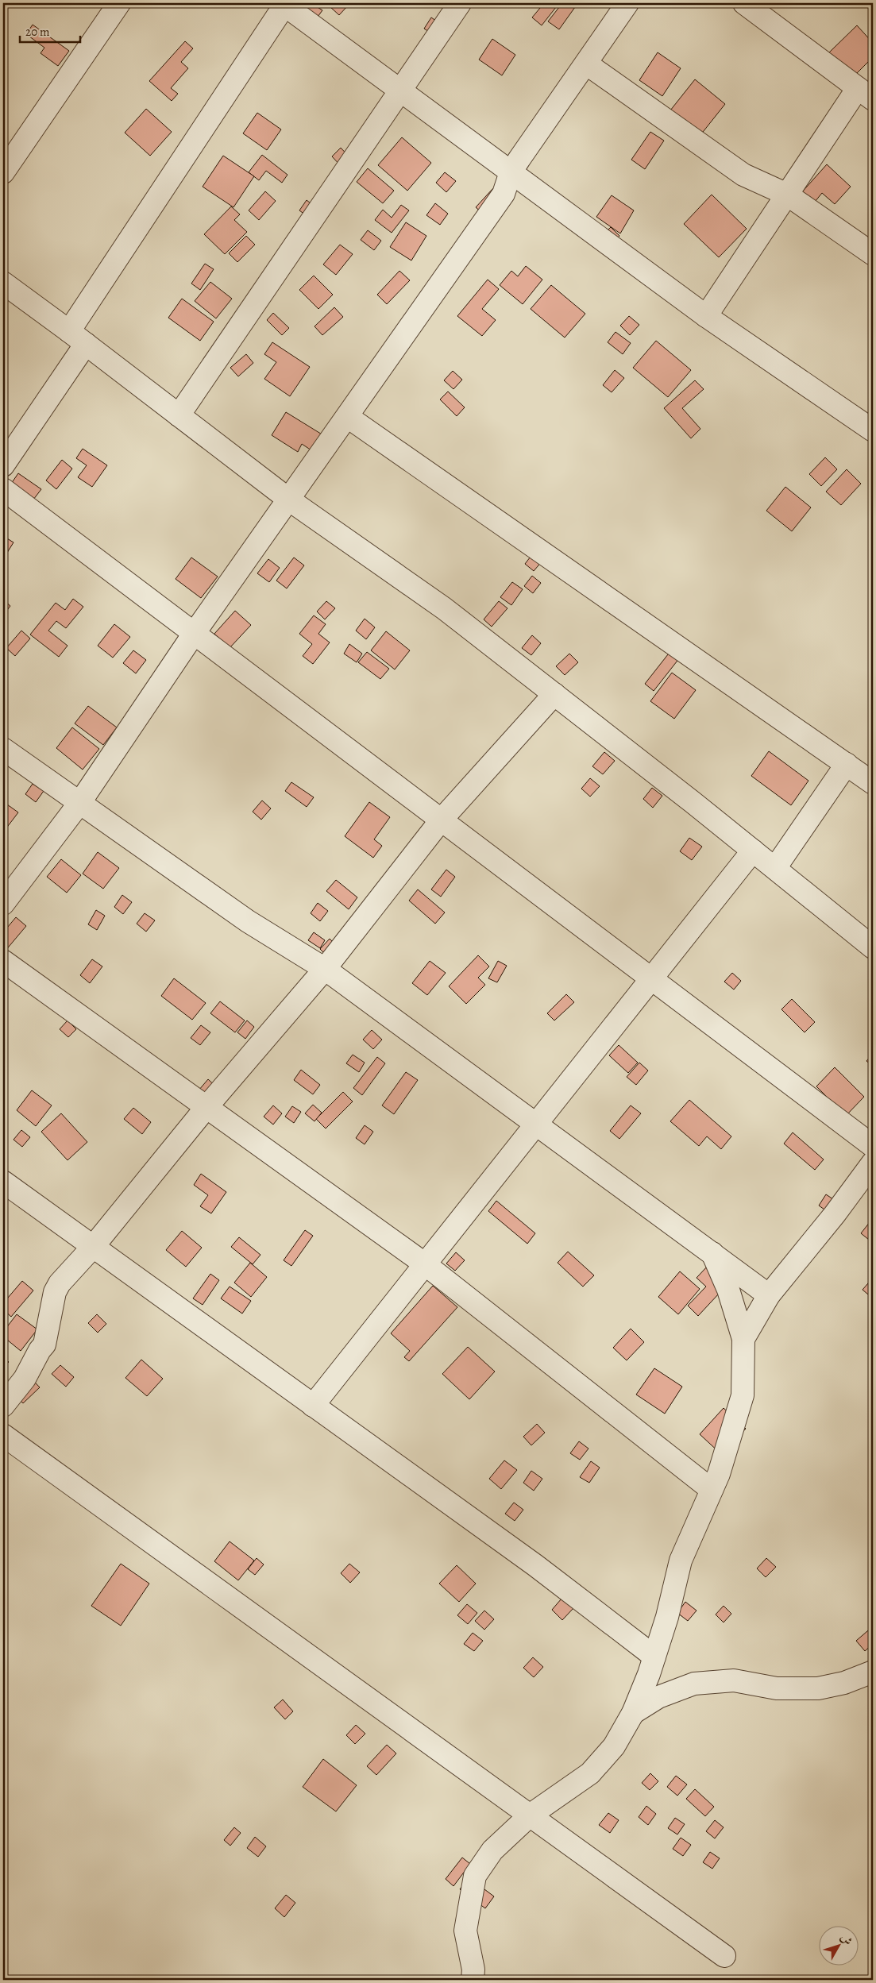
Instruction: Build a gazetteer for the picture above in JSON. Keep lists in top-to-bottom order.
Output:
{
  "scale_bar": "20 m",
  "north": "top right"
}
